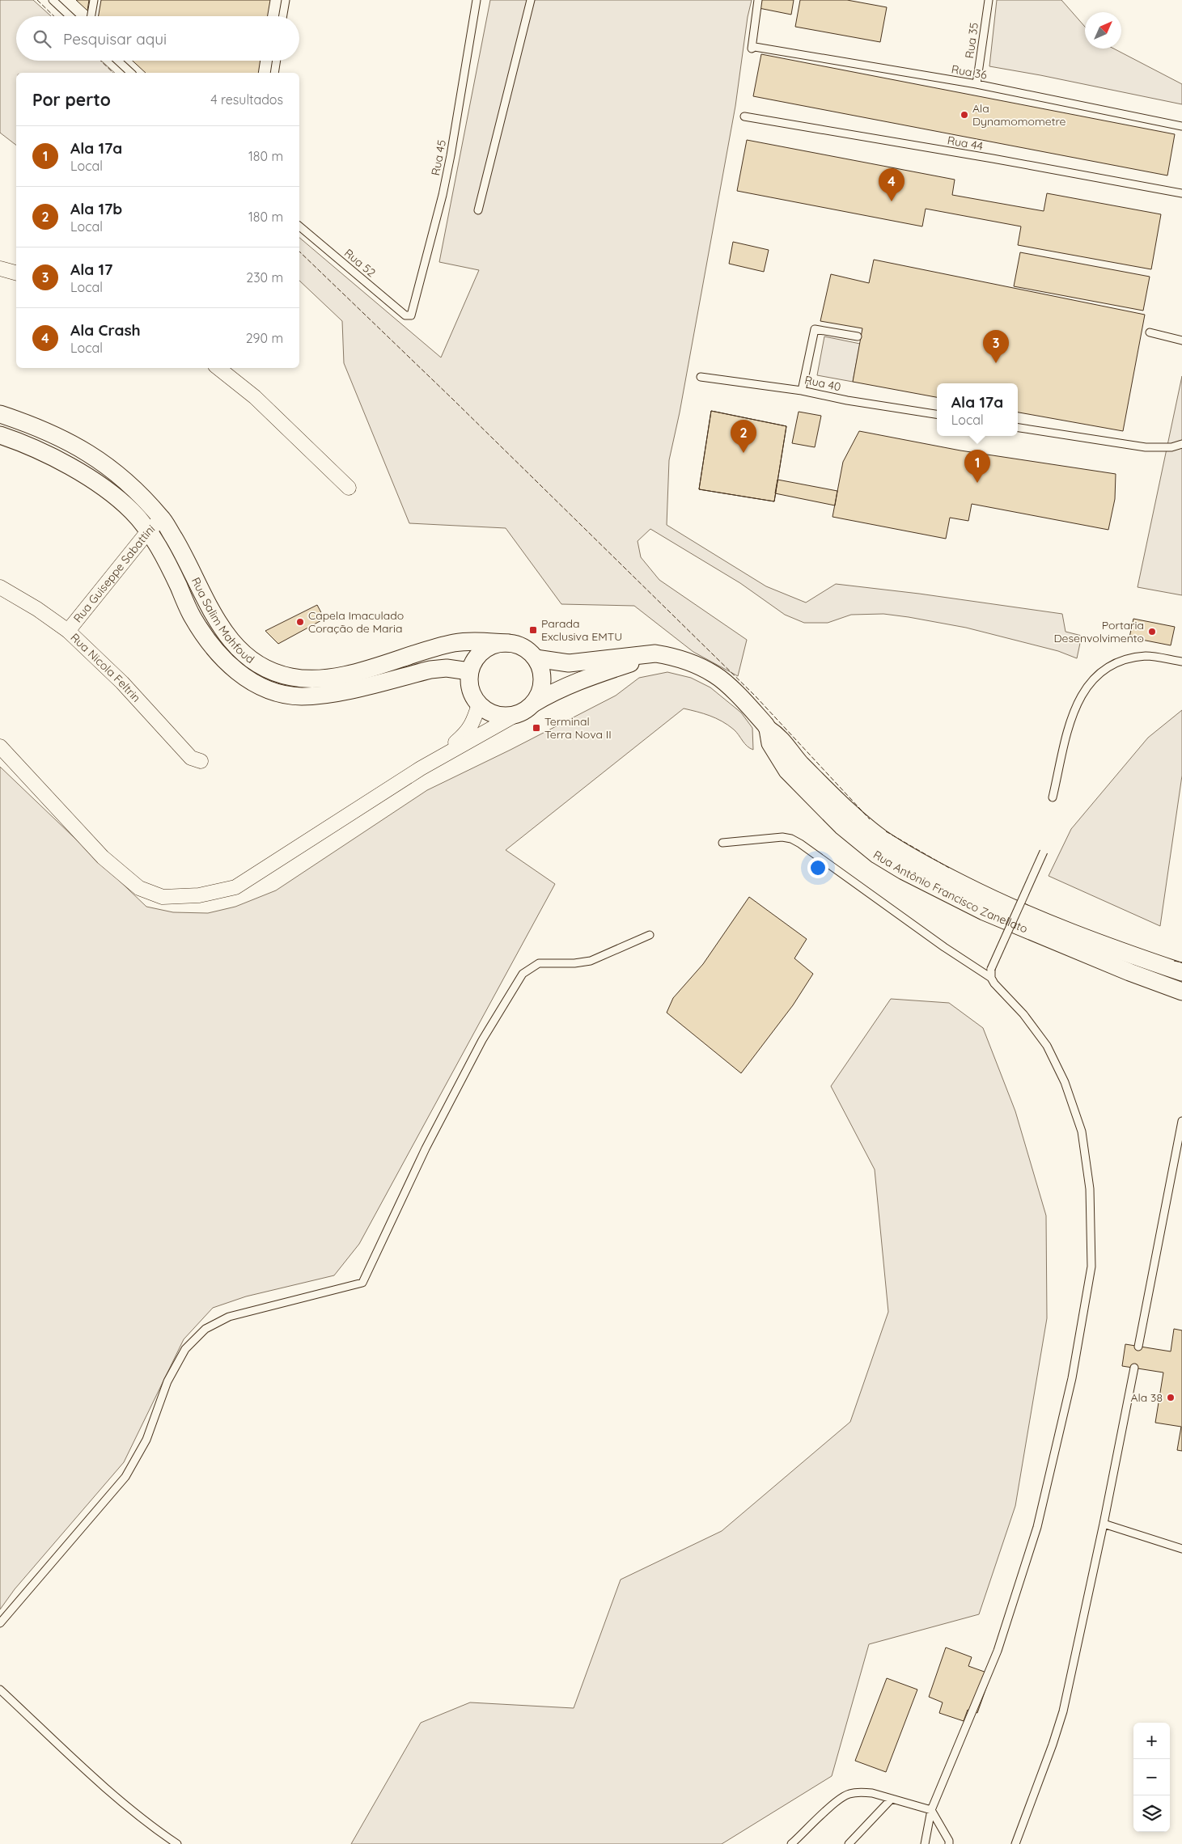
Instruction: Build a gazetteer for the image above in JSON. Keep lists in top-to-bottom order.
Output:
{
  "streets": {
    "street": [
      "Rua Guiseppe Sabattini",
      "Rua Salim Mahfoud",
      "Rua Nicola Feltrin",
      "Rua Antônio Francisco Zanellato"
    ],
    "lane": [
      "Rua 35",
      "Rua 36",
      "Rua 44",
      "Rua 45",
      "Rua 52",
      "Rua 40"
    ]
  },
  "crossings": [
    ["Rua 35", "Rua 36"],
    ["Rua 45", "Rua 52"],
    ["Rua Guiseppe Sabattini", "Rua Salim Mahfoud"],
    ["Rua Guiseppe Sabattini", "Rua Nicola Feltrin"],
    ["Rua Salim Mahfoud", "Rua Antônio Francisco Zanellato"]
  ],
  "places": {
    "other": [
      "Ala Dynamomometre",
      "Capela Imaculado Coração de Maria",
      "Portaria Desenvolvimento",
      "Ala 38"
    ],
    "transit": ["Parada Exclusiva EMTU", "Terminal Terra Nova II"]
  },
  "north": "top right",
  "page": {
    "search": "Pesquisar aqui",
    "heading": ["Por perto", "4 resultados"],
    "list": [
      {
        "mark": "1",
        "name": "Ala 17a",
        "note": "Local",
        "value": "180 m"
      },
      {
        "mark": "2",
        "name": "Ala 17b",
        "note": "Local",
        "value": "180 m"
      },
      {
        "mark": "3",
        "name": "Ala 17",
        "note": "Local",
        "value": "230 m"
      },
      {
        "mark": "4",
        "name": "Ala Crash",
        "note": "Local",
        "value": "290 m"
      }
    ],
    "pins": [
      "4",
      "3",
      "2",
      "1"
    ],
    "popup": ["Ala 17a", "Local"],
    "map_buttons": ["+", "−"]
  }
}
